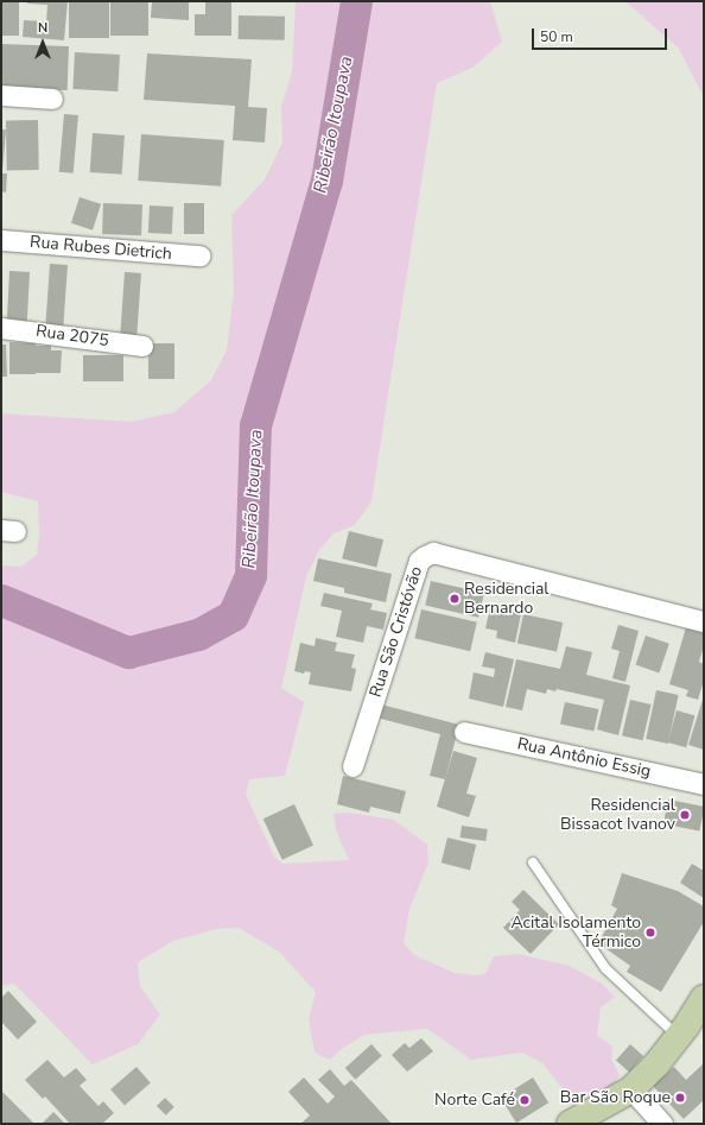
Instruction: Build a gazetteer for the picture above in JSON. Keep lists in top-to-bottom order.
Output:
{
  "streets": {
    "street": [
      "Rua Rubes Dietrich",
      "Rua 2075",
      "Rua São Cristóvão",
      "Rua Antônio Essig"
    ]
  },
  "water": ["Ribeirão Itoupava"],
  "places": [
    "Residencial Bernardo",
    "Residencial Bissacot Ivanov",
    "Acital Isolamento Térmico",
    "Bar São Roque",
    "Norte Café"
  ],
  "scale_bar": "50 m",
  "north": "top"
}
